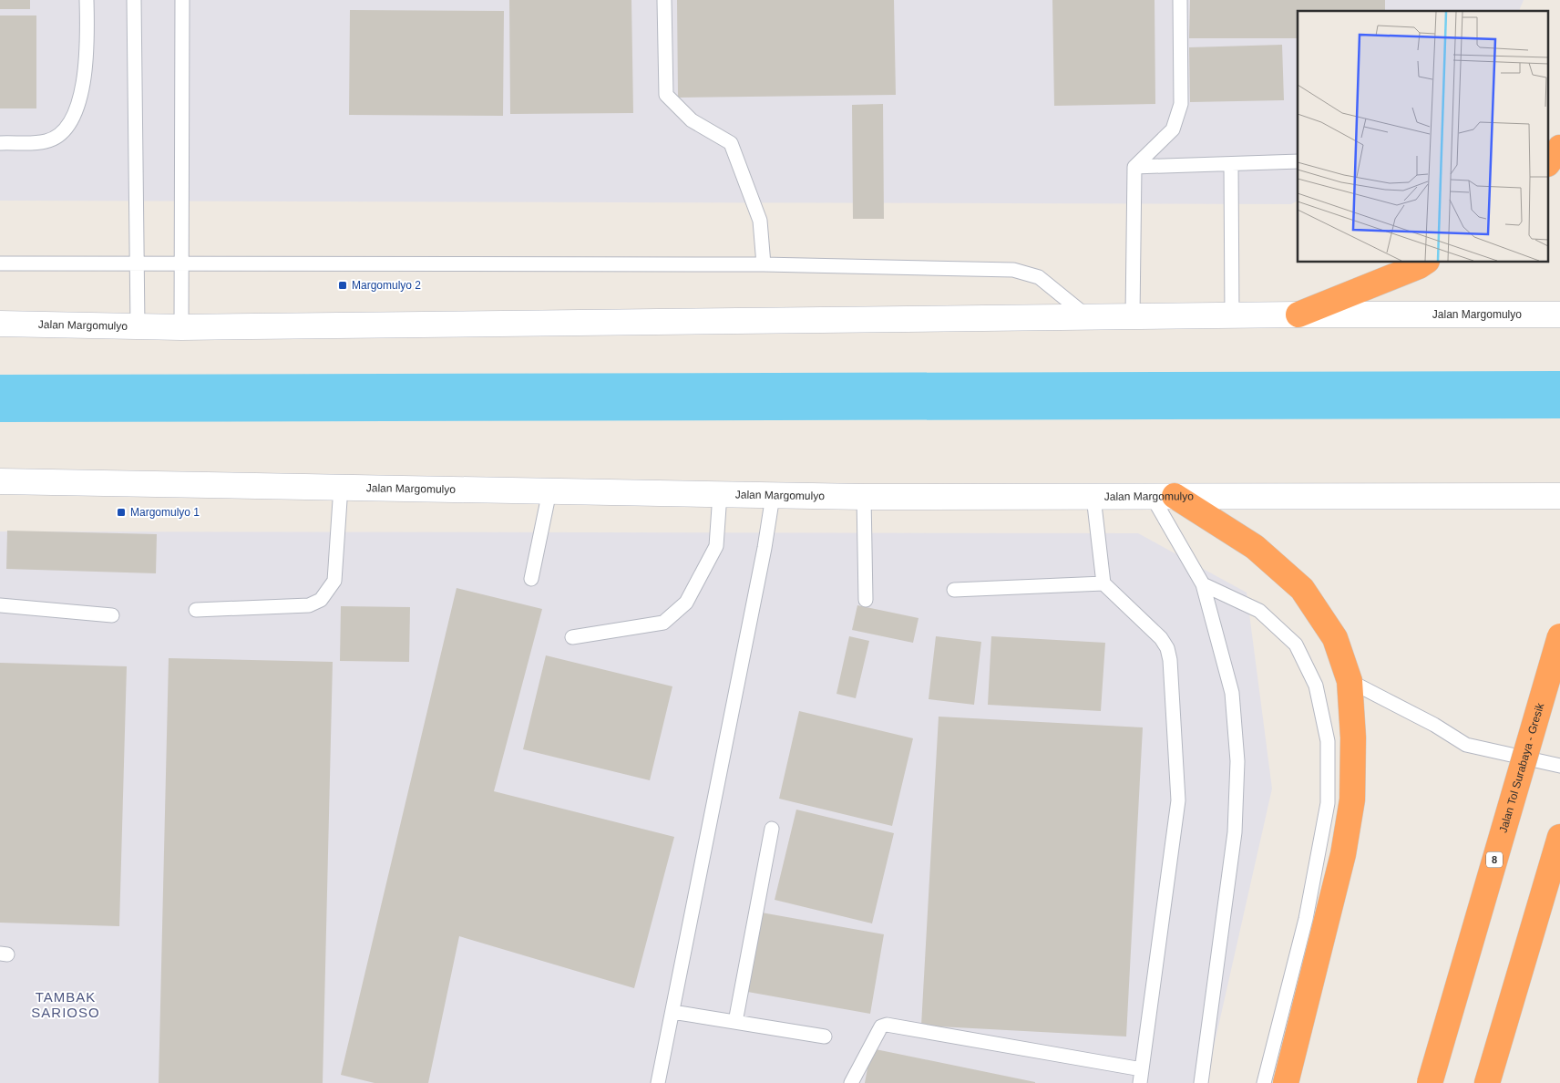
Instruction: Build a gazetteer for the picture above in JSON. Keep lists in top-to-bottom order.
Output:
{
  "streets": {
    "highway": ["Jalan Tol Surabaya - Gresik", "8"],
    "main road": ["Jalan Margomulyo"]
  },
  "districts": ["TAMBAK SARIOSO"],
  "places": {
    "transit": ["Margomulyo 2", "Margomulyo 1"]
  }
}
